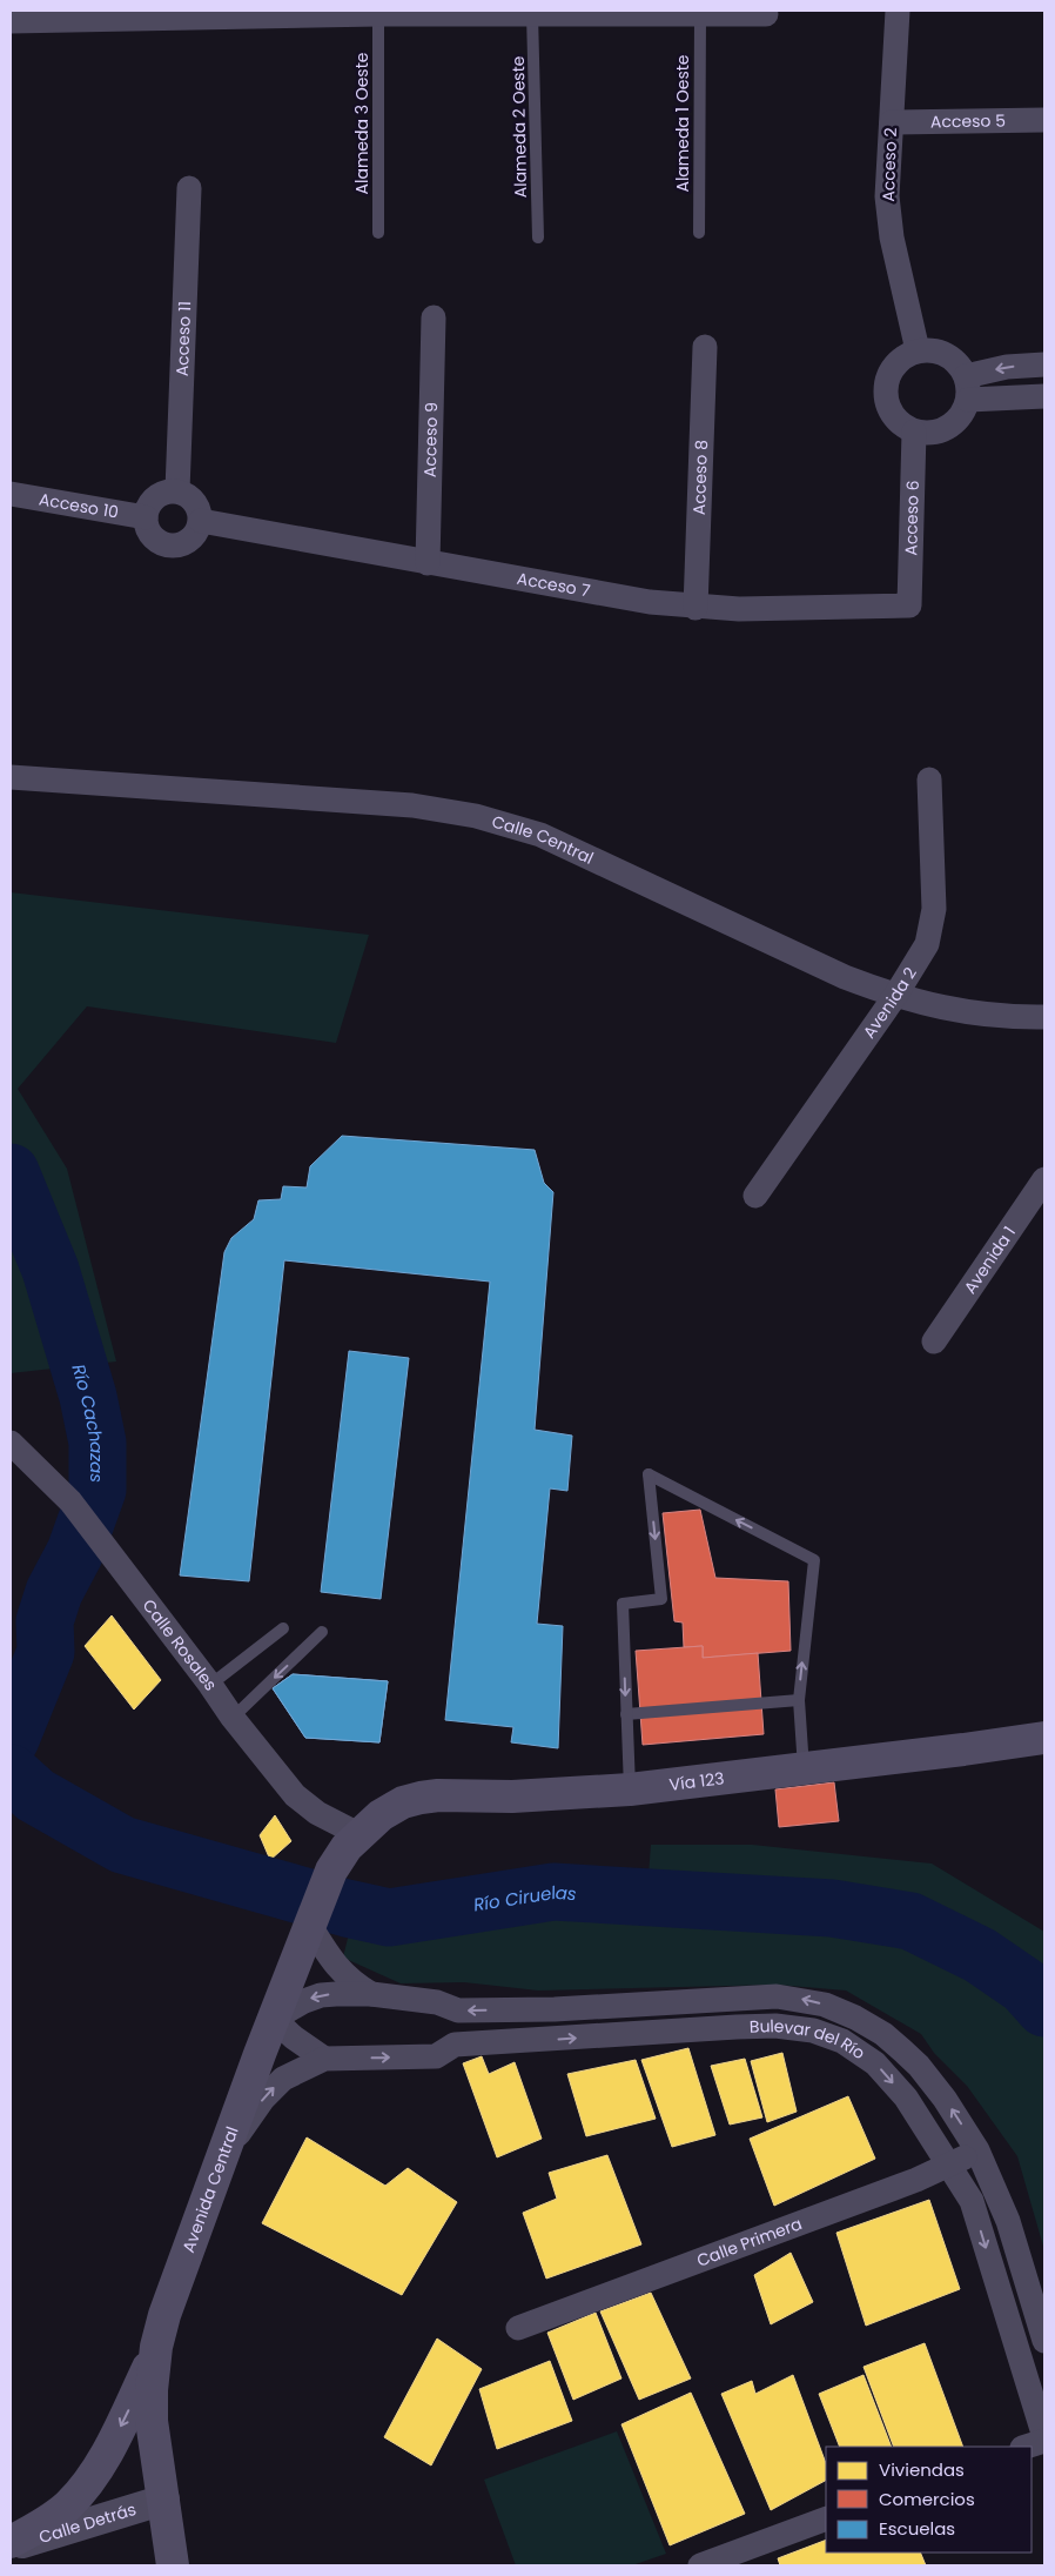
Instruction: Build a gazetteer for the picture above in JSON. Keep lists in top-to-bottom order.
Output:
{
  "streets": {
    "main road": ["Vía 123", "Avenida Central"],
    "street": [
      "Acceso 5",
      "Acceso 2",
      "Acceso 11",
      "Acceso 9",
      "Acceso 8",
      "Acceso 10",
      "Acceso 6",
      "Acceso 7",
      "Calle Central",
      "Avenida 2",
      "Avenida 1",
      "Calle Rosales",
      "Bulevar del Río",
      "Calle Primera",
      "Calle Detrás"
    ],
    "lane": ["Alameda 3 Oeste", "Alameda 1 Oeste", "Alameda 2 Oeste"]
  },
  "crossings": [
    ["Acceso 5", "Acceso 2"],
    ["Acceso 2", "Acceso 6"],
    ["Acceso 11", "Acceso 10"],
    ["Acceso 11", "Acceso 7"],
    ["Acceso 9", "Acceso 7"],
    ["Acceso 8", "Acceso 7"],
    ["Acceso 10", "Acceso 7"],
    ["Acceso 6", "Acceso 7"],
    ["Calle Central", "Avenida 2"],
    ["Calle Rosales", "Vía 123"],
    ["Calle Rosales", "Avenida Central"],
    ["Vía 123", "Avenida Central"],
    ["Bulevar del Río", "Avenida Central"],
    ["Bulevar del Río", "Calle Primera"],
    ["Avenida Central", "Calle Detrás"]
  ],
  "water": ["Río Cachazas", "Río Ciruelas"],
  "legend": ["Viviendas", "Comercios", "Escuelas"]
}
